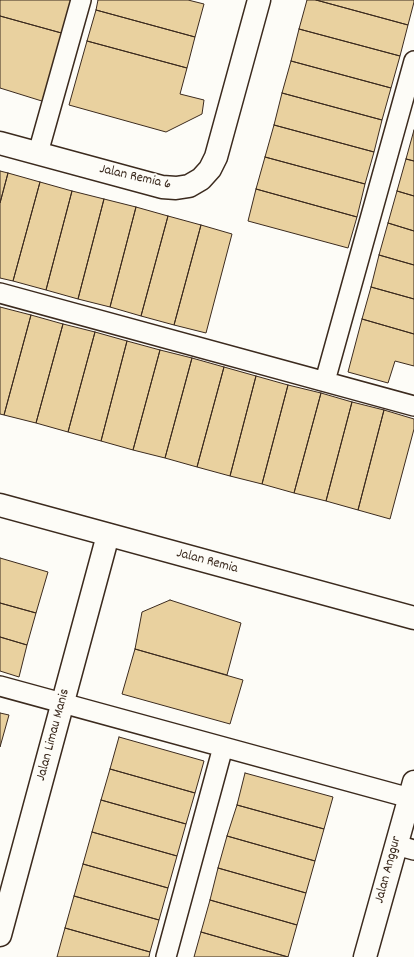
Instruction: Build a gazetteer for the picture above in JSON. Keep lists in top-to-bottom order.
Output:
{
  "streets": {
    "street": [
      "Jalan Remia 6",
      "Jalan Remia",
      "Jalan Limau Manis",
      "Jalan Anggur"
    ]
  },
  "crossings": [
    ["Jalan Remia", "Jalan Limau Manis"]
  ]
}
